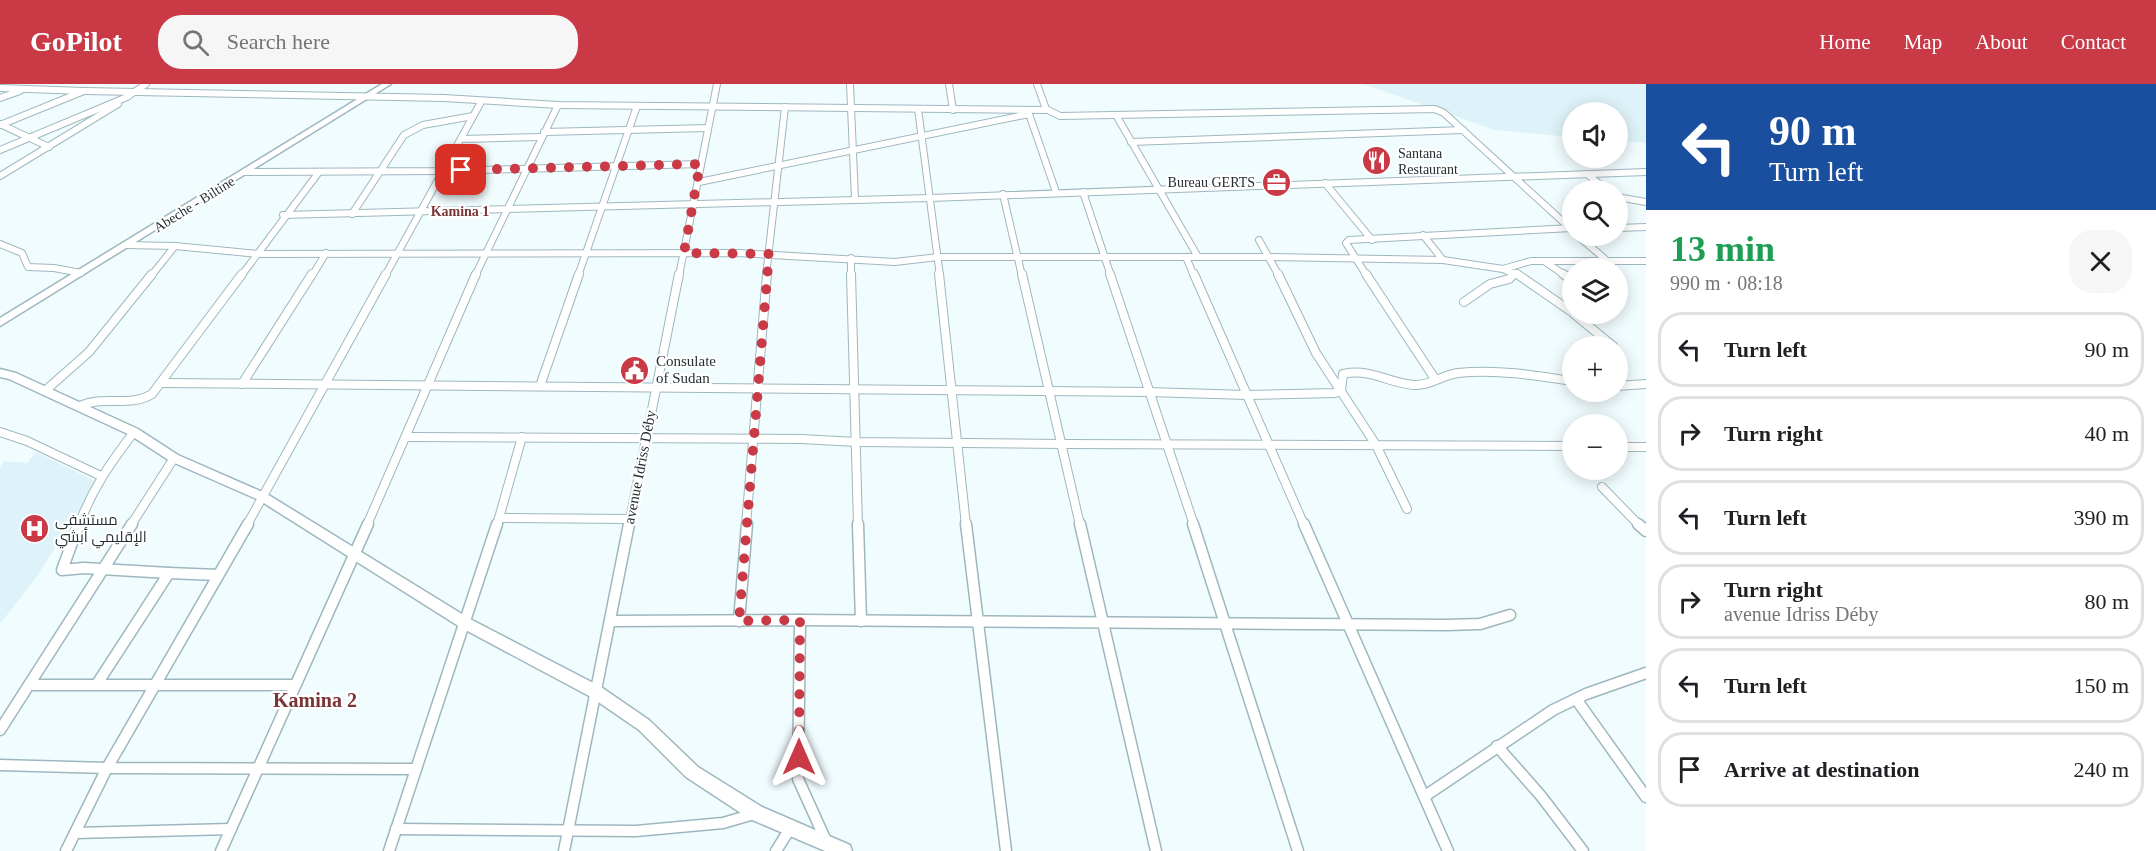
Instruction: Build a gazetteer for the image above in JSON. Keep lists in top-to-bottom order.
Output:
{
  "streets": {
    "street": ["Abeche - Biltine", "avenue Idriss Déby"]
  },
  "districts": ["Kamina 1", "Kamina 2"],
  "places": {
    "restaurant": ["Santana Restaurant"],
    "office": ["Bureau GERTS"],
    "public building": ["Consulate of Sudan"],
    "hospital": ["مستشفى الإقليمي أبشي"]
  },
  "page": {
    "header": "GoPilot",
    "search": "Search here",
    "nav": [
      "Home",
      "Map",
      "About",
      "Contact"
    ],
    "turn": ["90 m", "Turn left"],
    "map_buttons": ["+", "−"],
    "heading": ["13 min", "990 m · 08:18"],
    "list": [
      {
        "name": "Turn left",
        "value": "90 m"
      },
      {
        "name": "Turn right",
        "value": "40 m"
      },
      {
        "name": "Turn left",
        "value": "390 m"
      },
      {
        "name": "Turn right",
        "note": "avenue Idriss Déby",
        "value": "80 m"
      },
      {
        "name": "Turn left",
        "value": "150 m"
      },
      {
        "name": "Arrive at destination",
        "value": "240 m"
      }
    ]
  }
}
